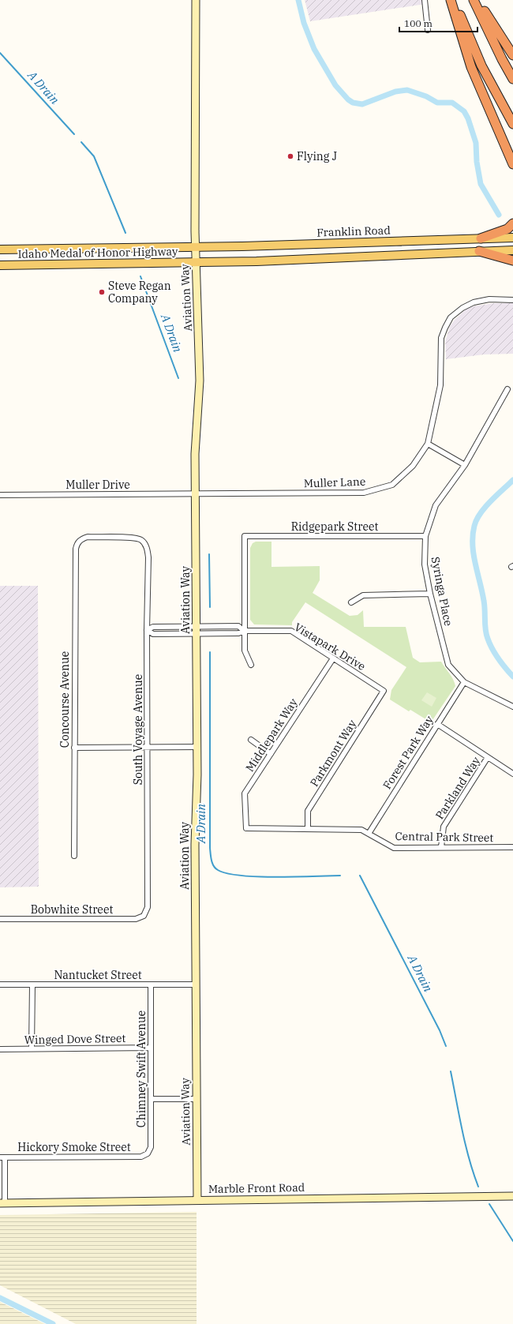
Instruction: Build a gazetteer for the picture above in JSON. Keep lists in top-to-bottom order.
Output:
{
  "streets": {
    "main road": ["Franklin Road", "Idaho Medal of Honor Highway"],
    "street": [
      "Aviation Way",
      "Muller Lane",
      "Muller Drive",
      "Ridgepark Street",
      "Syringa Place",
      "Vistapark Drive",
      "Concourse Avenue",
      "South Voyage Avenue",
      "Middlepark Way",
      "Forest Park Way",
      "Parkmont Way",
      "Parkland Way",
      "Central Park Street",
      "Bobwhite Street",
      "Nantucket Street",
      "Winged Dove Street",
      "Chimney Swift Avenue",
      "Hickory Smoke Street",
      "Marble Front Road"
    ]
  },
  "crossings": [
    ["Franklin Road", "Idaho Medal of Honor Highway"],
    ["Franklin Road", "Aviation Way"],
    ["Idaho Medal of Honor Highway", "Aviation Way"],
    ["Aviation Way", "Muller Lane"],
    ["Aviation Way", "Muller Drive"],
    ["Aviation Way", "Vistapark Drive"],
    ["Aviation Way", "Nantucket Street"],
    ["Aviation Way", "Marble Front Road"],
    ["Muller Lane", "Muller Drive"],
    ["Ridgepark Street", "Syringa Place"],
    ["Ridgepark Street", "Vistapark Drive"],
    ["Syringa Place", "Forest Park Way"],
    ["Vistapark Drive", "South Voyage Avenue"],
    ["Vistapark Drive", "Middlepark Way"],
    ["Vistapark Drive", "Parkmont Way"],
    ["Concourse Avenue", "South Voyage Avenue"],
    ["South Voyage Avenue", "Bobwhite Street"],
    ["Middlepark Way", "Central Park Street"],
    ["Forest Park Way", "Central Park Street"],
    ["Parkmont Way", "Central Park Street"],
    ["Parkland Way", "Central Park Street"],
    ["Nantucket Street", "Chimney Swift Avenue"],
    ["Winged Dove Street", "Chimney Swift Avenue"],
    ["Chimney Swift Avenue", "Hickory Smoke Street"]
  ],
  "water": ["A Drain"],
  "places": ["Flying J", "Steve Regan Company"],
  "scale_bar": "100 m"
}
